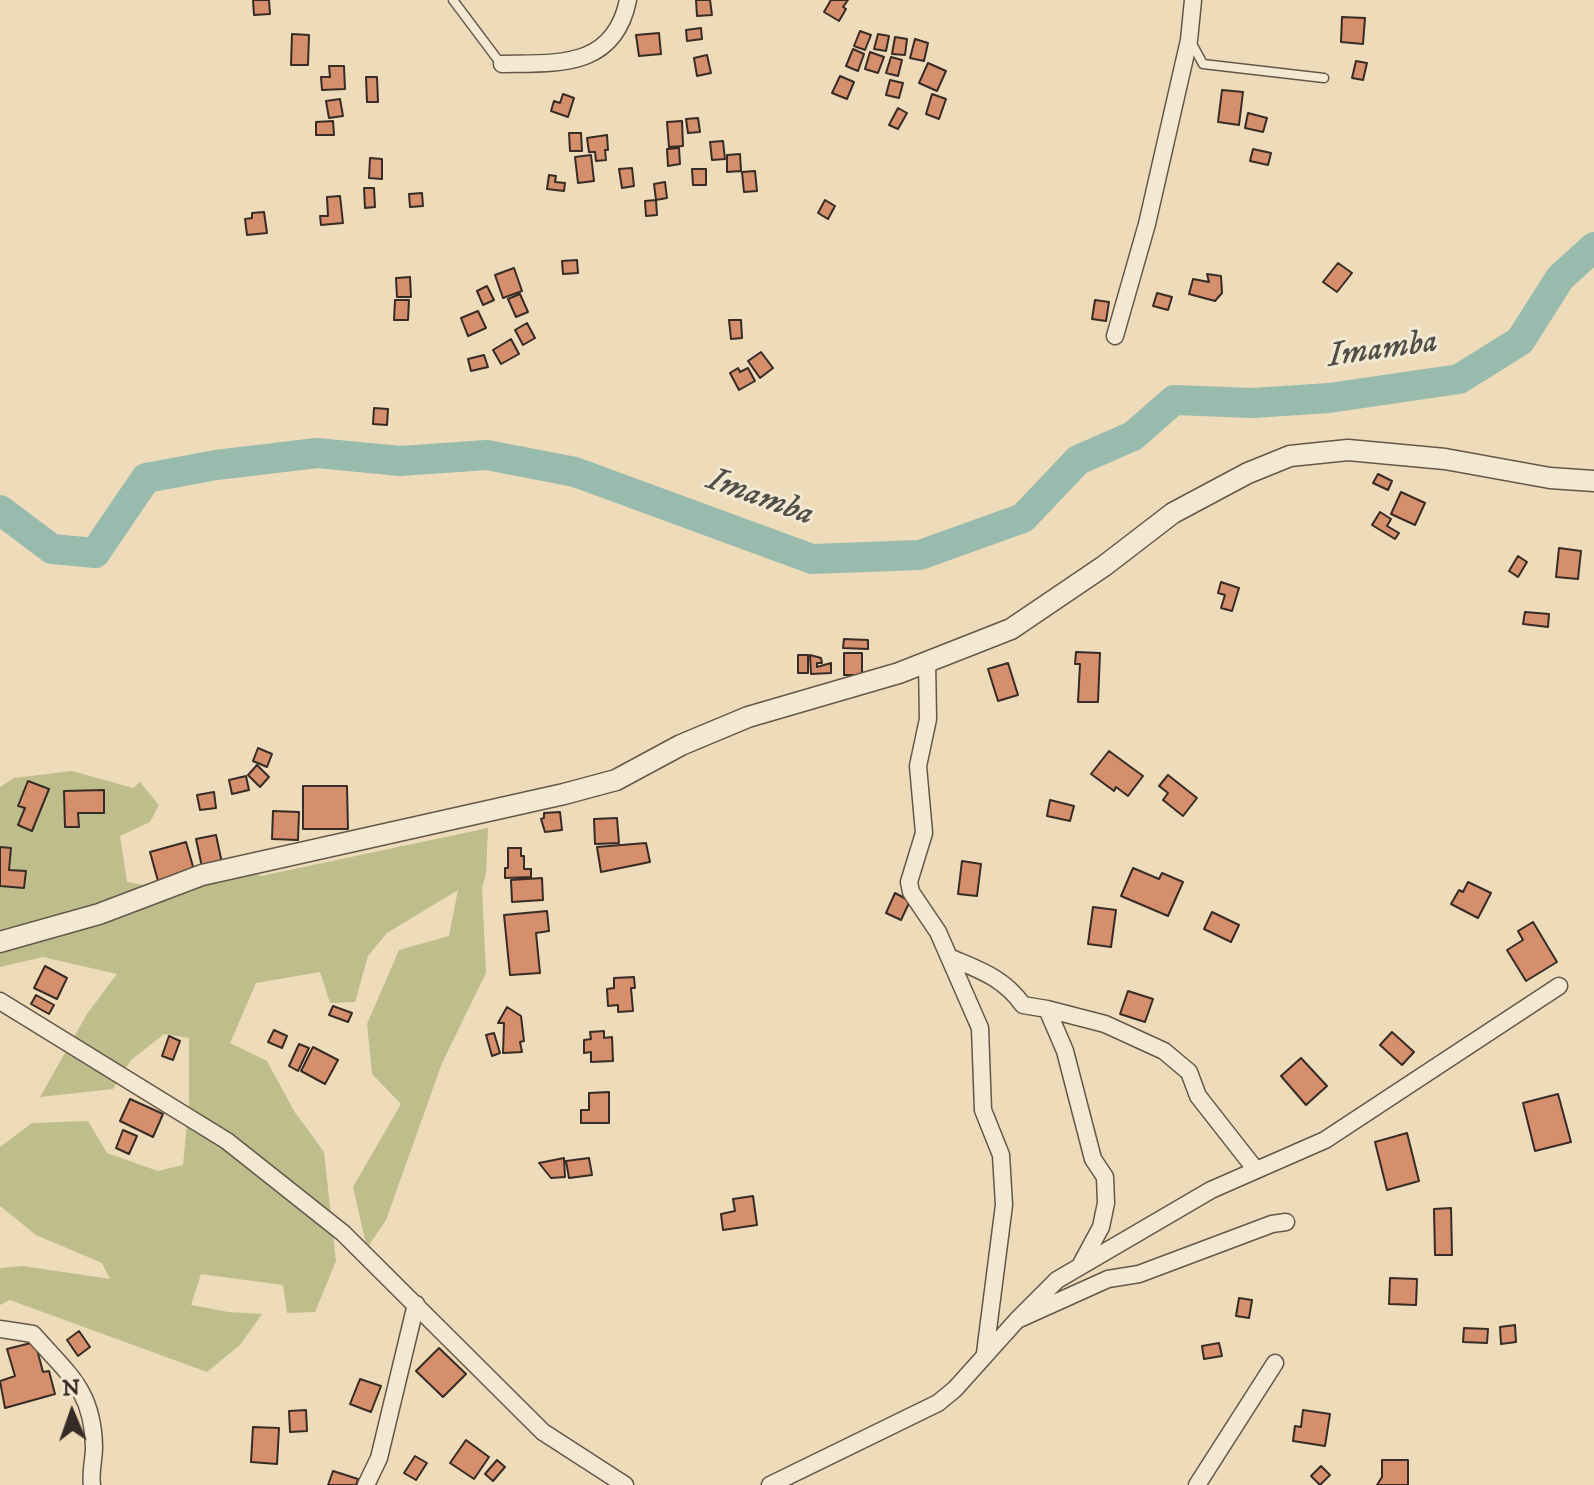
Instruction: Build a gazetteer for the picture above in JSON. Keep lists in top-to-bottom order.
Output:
{
  "water": ["Imamba"],
  "north": "top"
}
